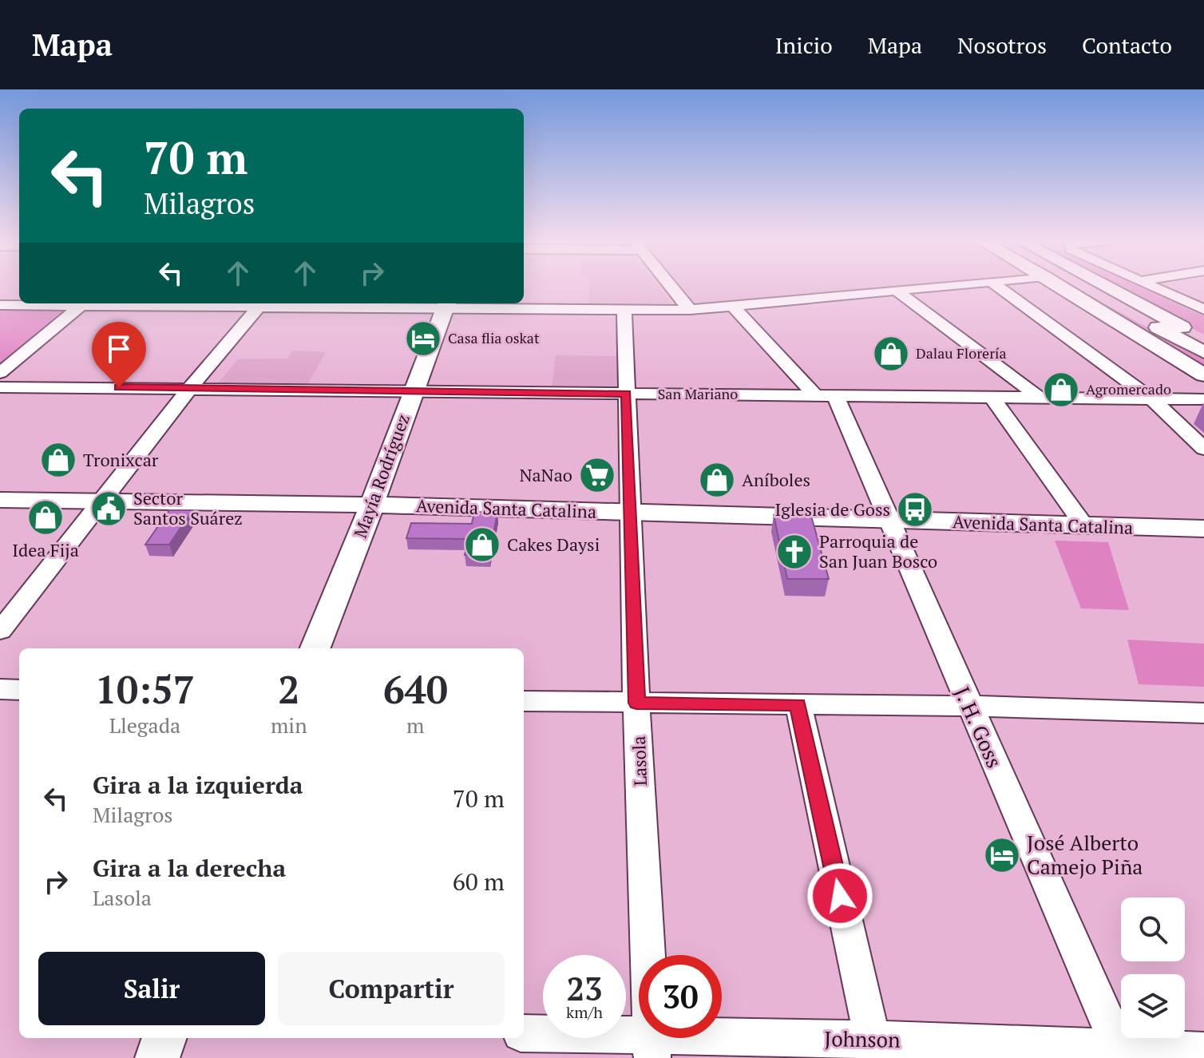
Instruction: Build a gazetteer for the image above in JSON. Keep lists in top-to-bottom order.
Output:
{
  "streets": {
    "main road": ["Mayía Rodríguez", "Avenida Santa Catalina"],
    "street": [
      "San Mariano",
      "J. H. Goss",
      "Lasola",
      "Johnson"
    ]
  },
  "crossings": [
    ["San Mariano", "Mayía Rodríguez"],
    ["San Mariano", "J. H. Goss"],
    ["San Mariano", "Lasola"],
    ["Mayía Rodríguez", "Avenida Santa Catalina"],
    ["Avenida Santa Catalina", "J. H. Goss"],
    ["Avenida Santa Catalina", "Lasola"],
    ["J. H. Goss", "Johnson"],
    ["Lasola", "Johnson"]
  ],
  "places": {
    "hotel": ["Casa flia oskat", "José Alberto Camejo Piña"],
    "shop": [
      "Dalau Florería",
      "Agromercado",
      "Tronixcar",
      "Aníboles",
      "Idea Fija",
      "Cakes Daysi"
    ],
    "supermarket": ["NaNao"],
    "public building": ["Sector Santos Suárez"],
    "bus stop": ["Iglesia de Goss"],
    "church": ["Parroquia de San Juan Bosco"]
  },
  "page": {
    "header": "Mapa",
    "nav": [
      "Inicio",
      "Mapa",
      "Nosotros",
      "Contacto"
    ],
    "turn": ["70 m", "Milagros"],
    "eta": [
      "10:57",
      "Llegada",
      "2",
      "min",
      "640",
      "m"
    ],
    "list": [
      {
        "name": "Gira a la izquierda",
        "note": "Milagros",
        "value": "70 m"
      },
      {
        "name": "Gira a la derecha",
        "note": "Lasola",
        "value": "60 m"
      }
    ],
    "buttons": ["Salir", "Compartir"],
    "speed": "23 km/h",
    "limit": "30"
  }
}
